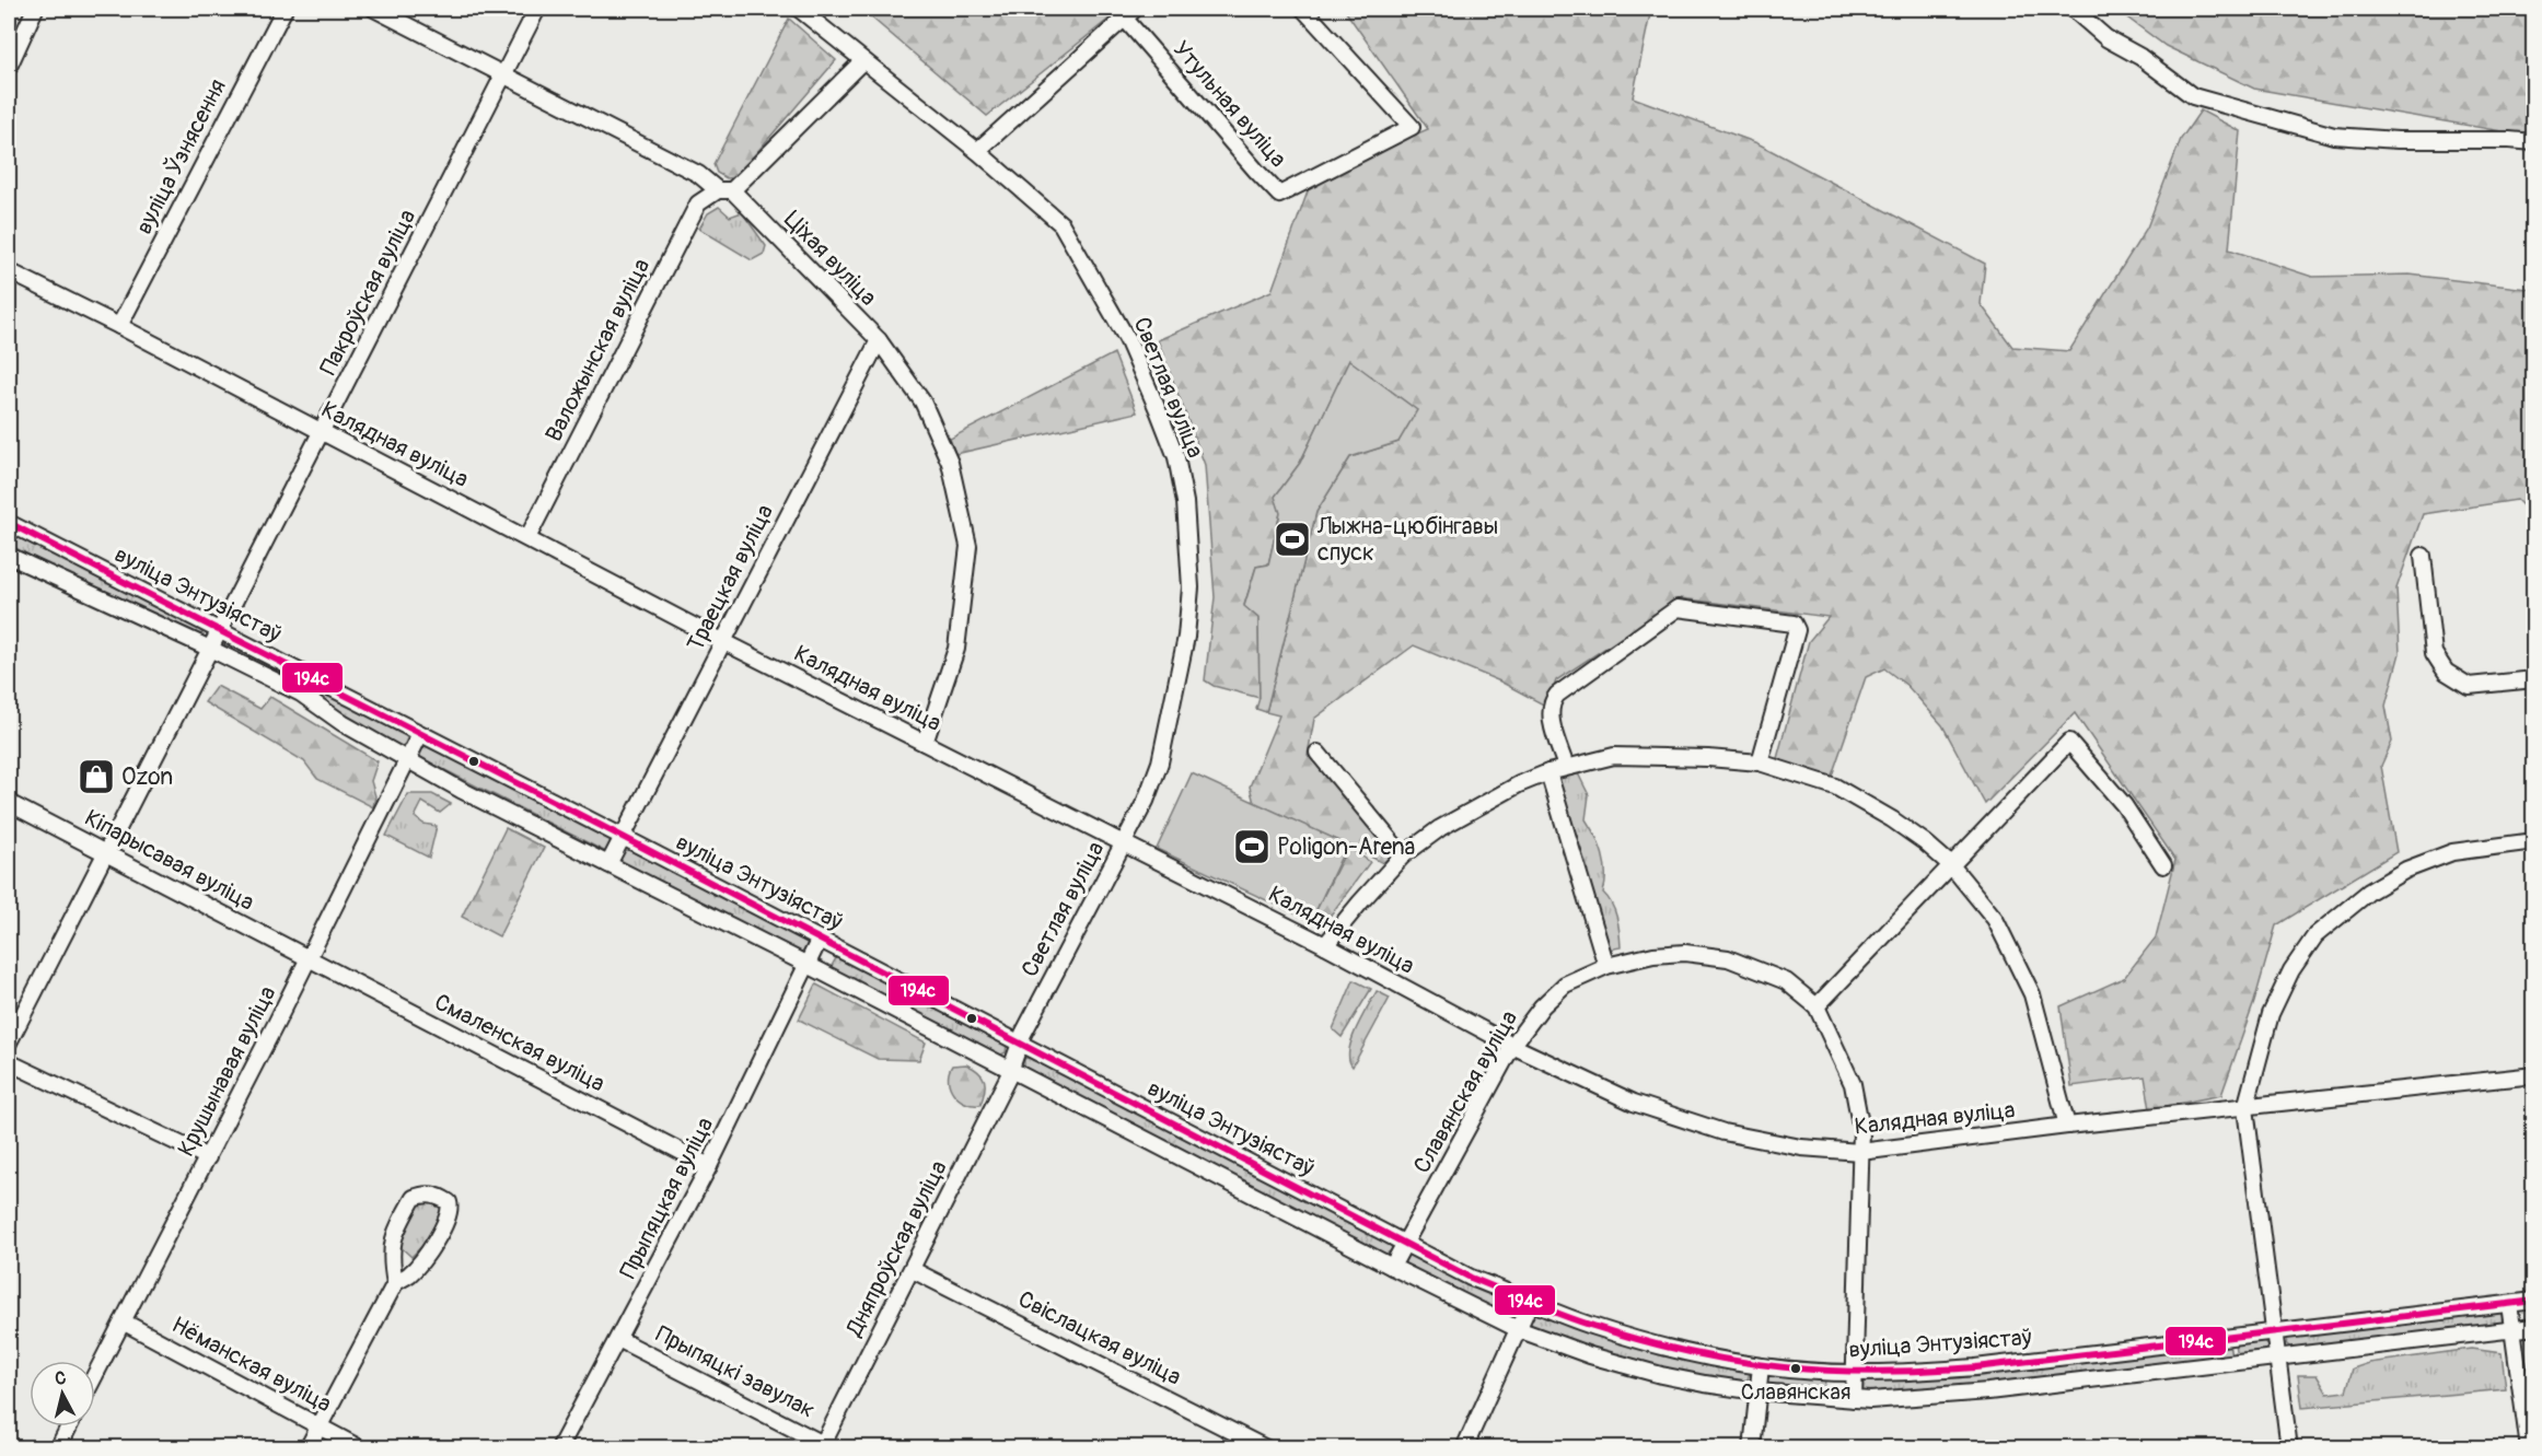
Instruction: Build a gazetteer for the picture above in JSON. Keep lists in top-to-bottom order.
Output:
{
  "streets": {
    "street": [
      "Утульная вуліца",
      "вуліца Ўзнясення",
      "Ціхая вуліца",
      "Пакроўская вуліца",
      "Валожынская вуліца",
      "Светлая вуліца",
      "Калядная вуліца",
      "Траецкая вуліца",
      "вуліца Энтузіястаў",
      "Кіпарысавая вуліца",
      "Смаленская вуліца",
      "Крушынавая вуліца",
      "Славянская вуліца",
      "Прыпяцкая вуліца",
      "Дняпроўская вуліца",
      "Свіслацкая вуліца",
      "Нёманская вуліца",
      "Прыпяцкі завулак"
    ]
  },
  "crossings": [
    ["Утульная вуліца", "Светлая вуліца"],
    ["вуліца Ўзнясення", "Калядная вуліца"],
    ["Ціхая вуліца", "Пакроўская вуліца"],
    ["Ціхая вуліца", "Валожынская вуліца"],
    ["Ціхая вуліца", "Калядная вуліца"],
    ["Ціхая вуліца", "Траецкая вуліца"],
    ["Пакроўская вуліца", "Калядная вуліца"],
    ["Пакроўская вуліца", "вуліца Энтузіястаў"],
    ["Пакроўская вуліца", "Кіпарысавая вуліца"],
    ["Валожынская вуліца", "Светлая вуліца"],
    ["Валожынская вуліца", "Калядная вуліца"],
    ["Светлая вуліца", "Калядная вуліца"],
    ["Светлая вуліца", "вуліца Энтузіястаў"],
    ["Светлая вуліца", "Дняпроўская вуліца"],
    ["Калядная вуліца", "Траецкая вуліца"],
    ["Калядная вуліца", "Славянская вуліца"],
    ["Траецкая вуліца", "вуліца Энтузіястаў"],
    ["вуліца Энтузіястаў", "Крушынавая вуліца"],
    ["вуліца Энтузіястаў", "Славянская вуліца"],
    ["вуліца Энтузіястаў", "Прыпяцкая вуліца"],
    ["вуліца Энтузіястаў", "Дняпроўская вуліца"],
    ["Кіпарысавая вуліца", "Смаленская вуліца"],
    ["Кіпарысавая вуліца", "Крушынавая вуліца"],
    ["Смаленская вуліца", "Крушынавая вуліца"],
    ["Смаленская вуліца", "Прыпяцкая вуліца"],
    ["Крушынавая вуліца", "Нёманская вуліца"],
    ["Прыпяцкая вуліца", "Прыпяцкі завулак"],
    ["Дняпроўская вуліца", "Свіслацкая вуліца"],
    ["Дняпроўская вуліца", "Прыпяцкі завулак"]
  ],
  "places": {
    "sports": ["Лыжна-цюбінгавы спуск", "Poligon-Arena"],
    "shop": ["Ozon"],
    "other": ["Славянская"]
  },
  "lines": ["transit line 194с"],
  "north": "top"
}
